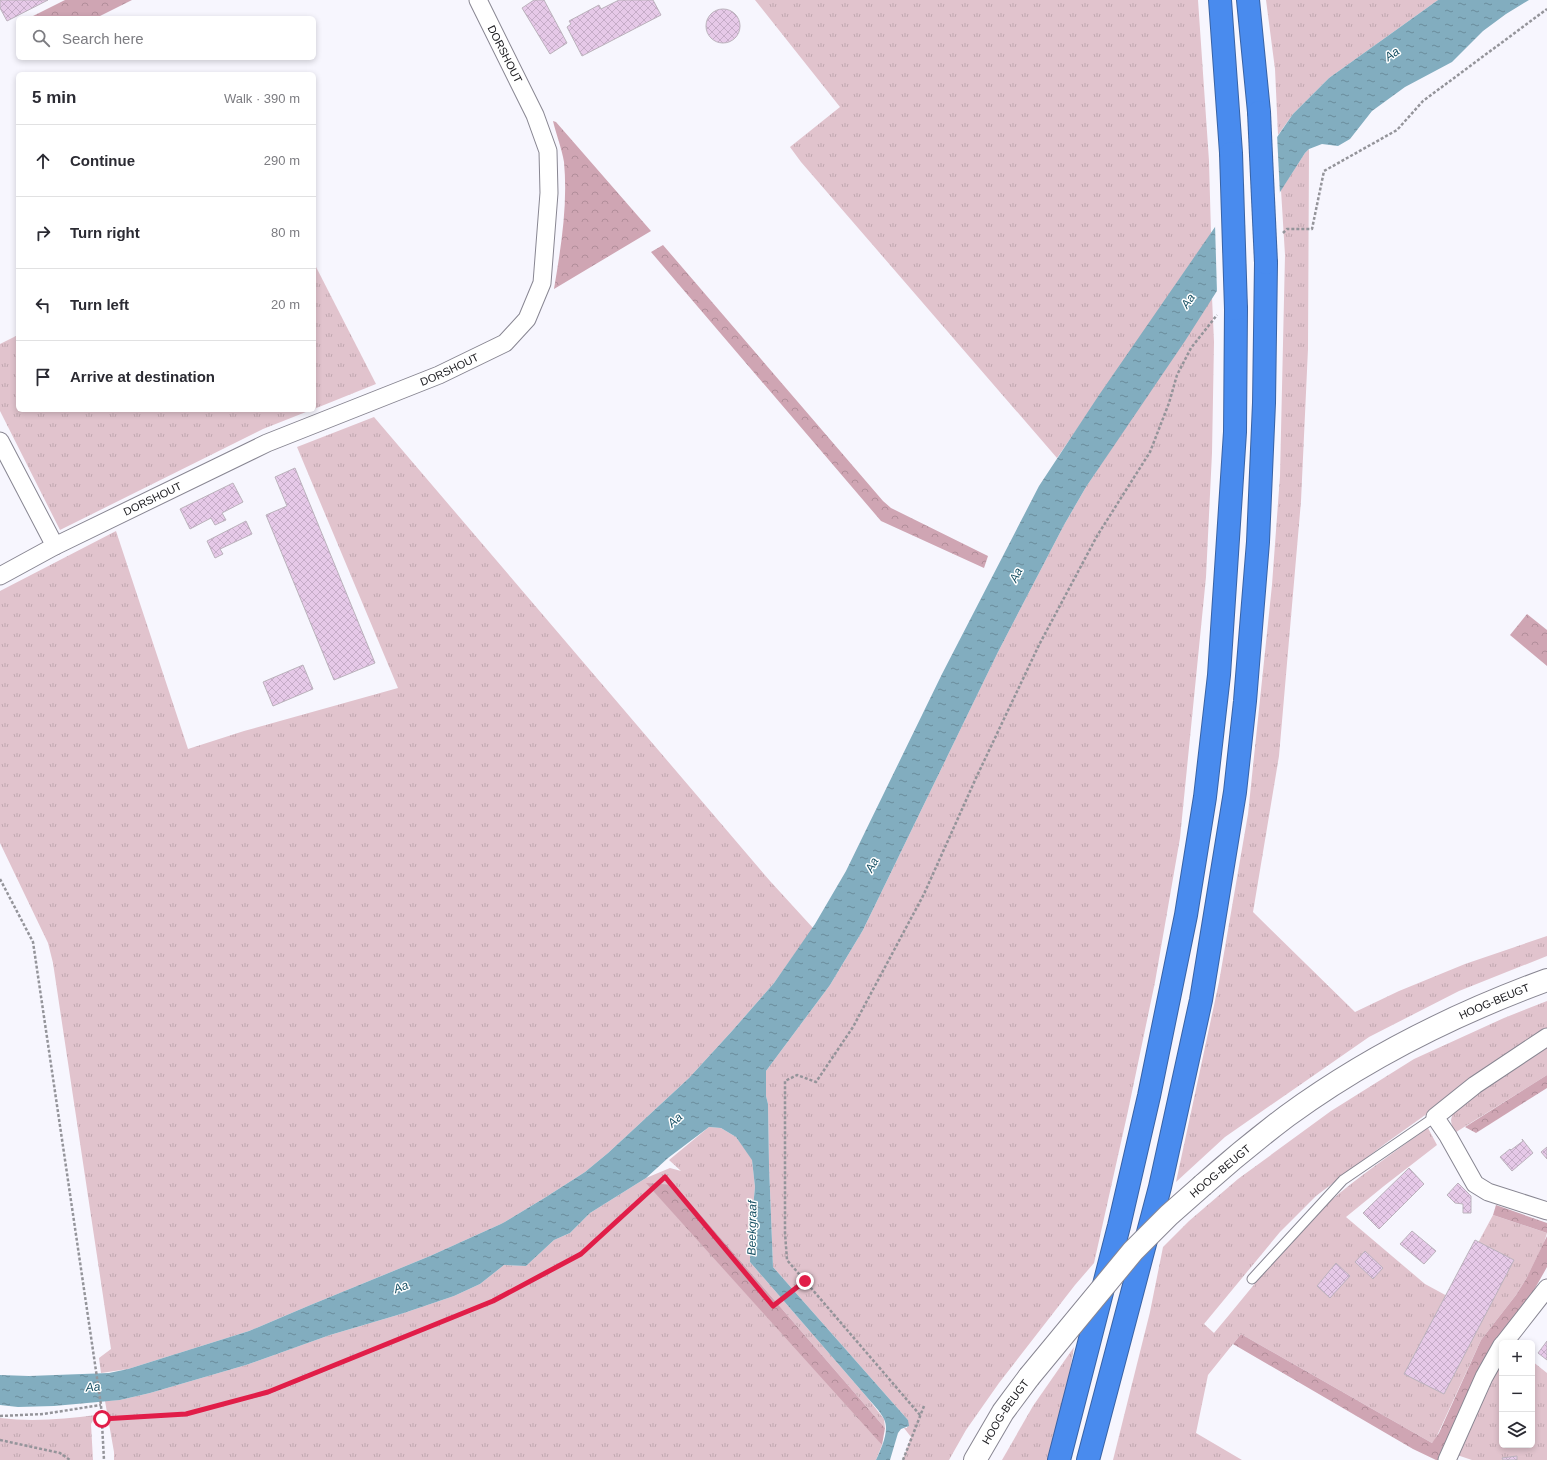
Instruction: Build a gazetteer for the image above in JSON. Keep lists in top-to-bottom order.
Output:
{
  "streets": {
    "street": ["DORSHOUT", "HOOG-BEUGT"]
  },
  "water": ["Aa", "Beekgraaf"],
  "page": {
    "search": "Search here",
    "heading": ["5 min", "Walk · 390 m"],
    "list": [
      ["Continue", "290 m"],
      ["Turn right", "80 m"],
      ["Turn left", "20 m"],
      "Arrive at destination"
    ],
    "map_buttons": ["+", "−"]
  }
}
